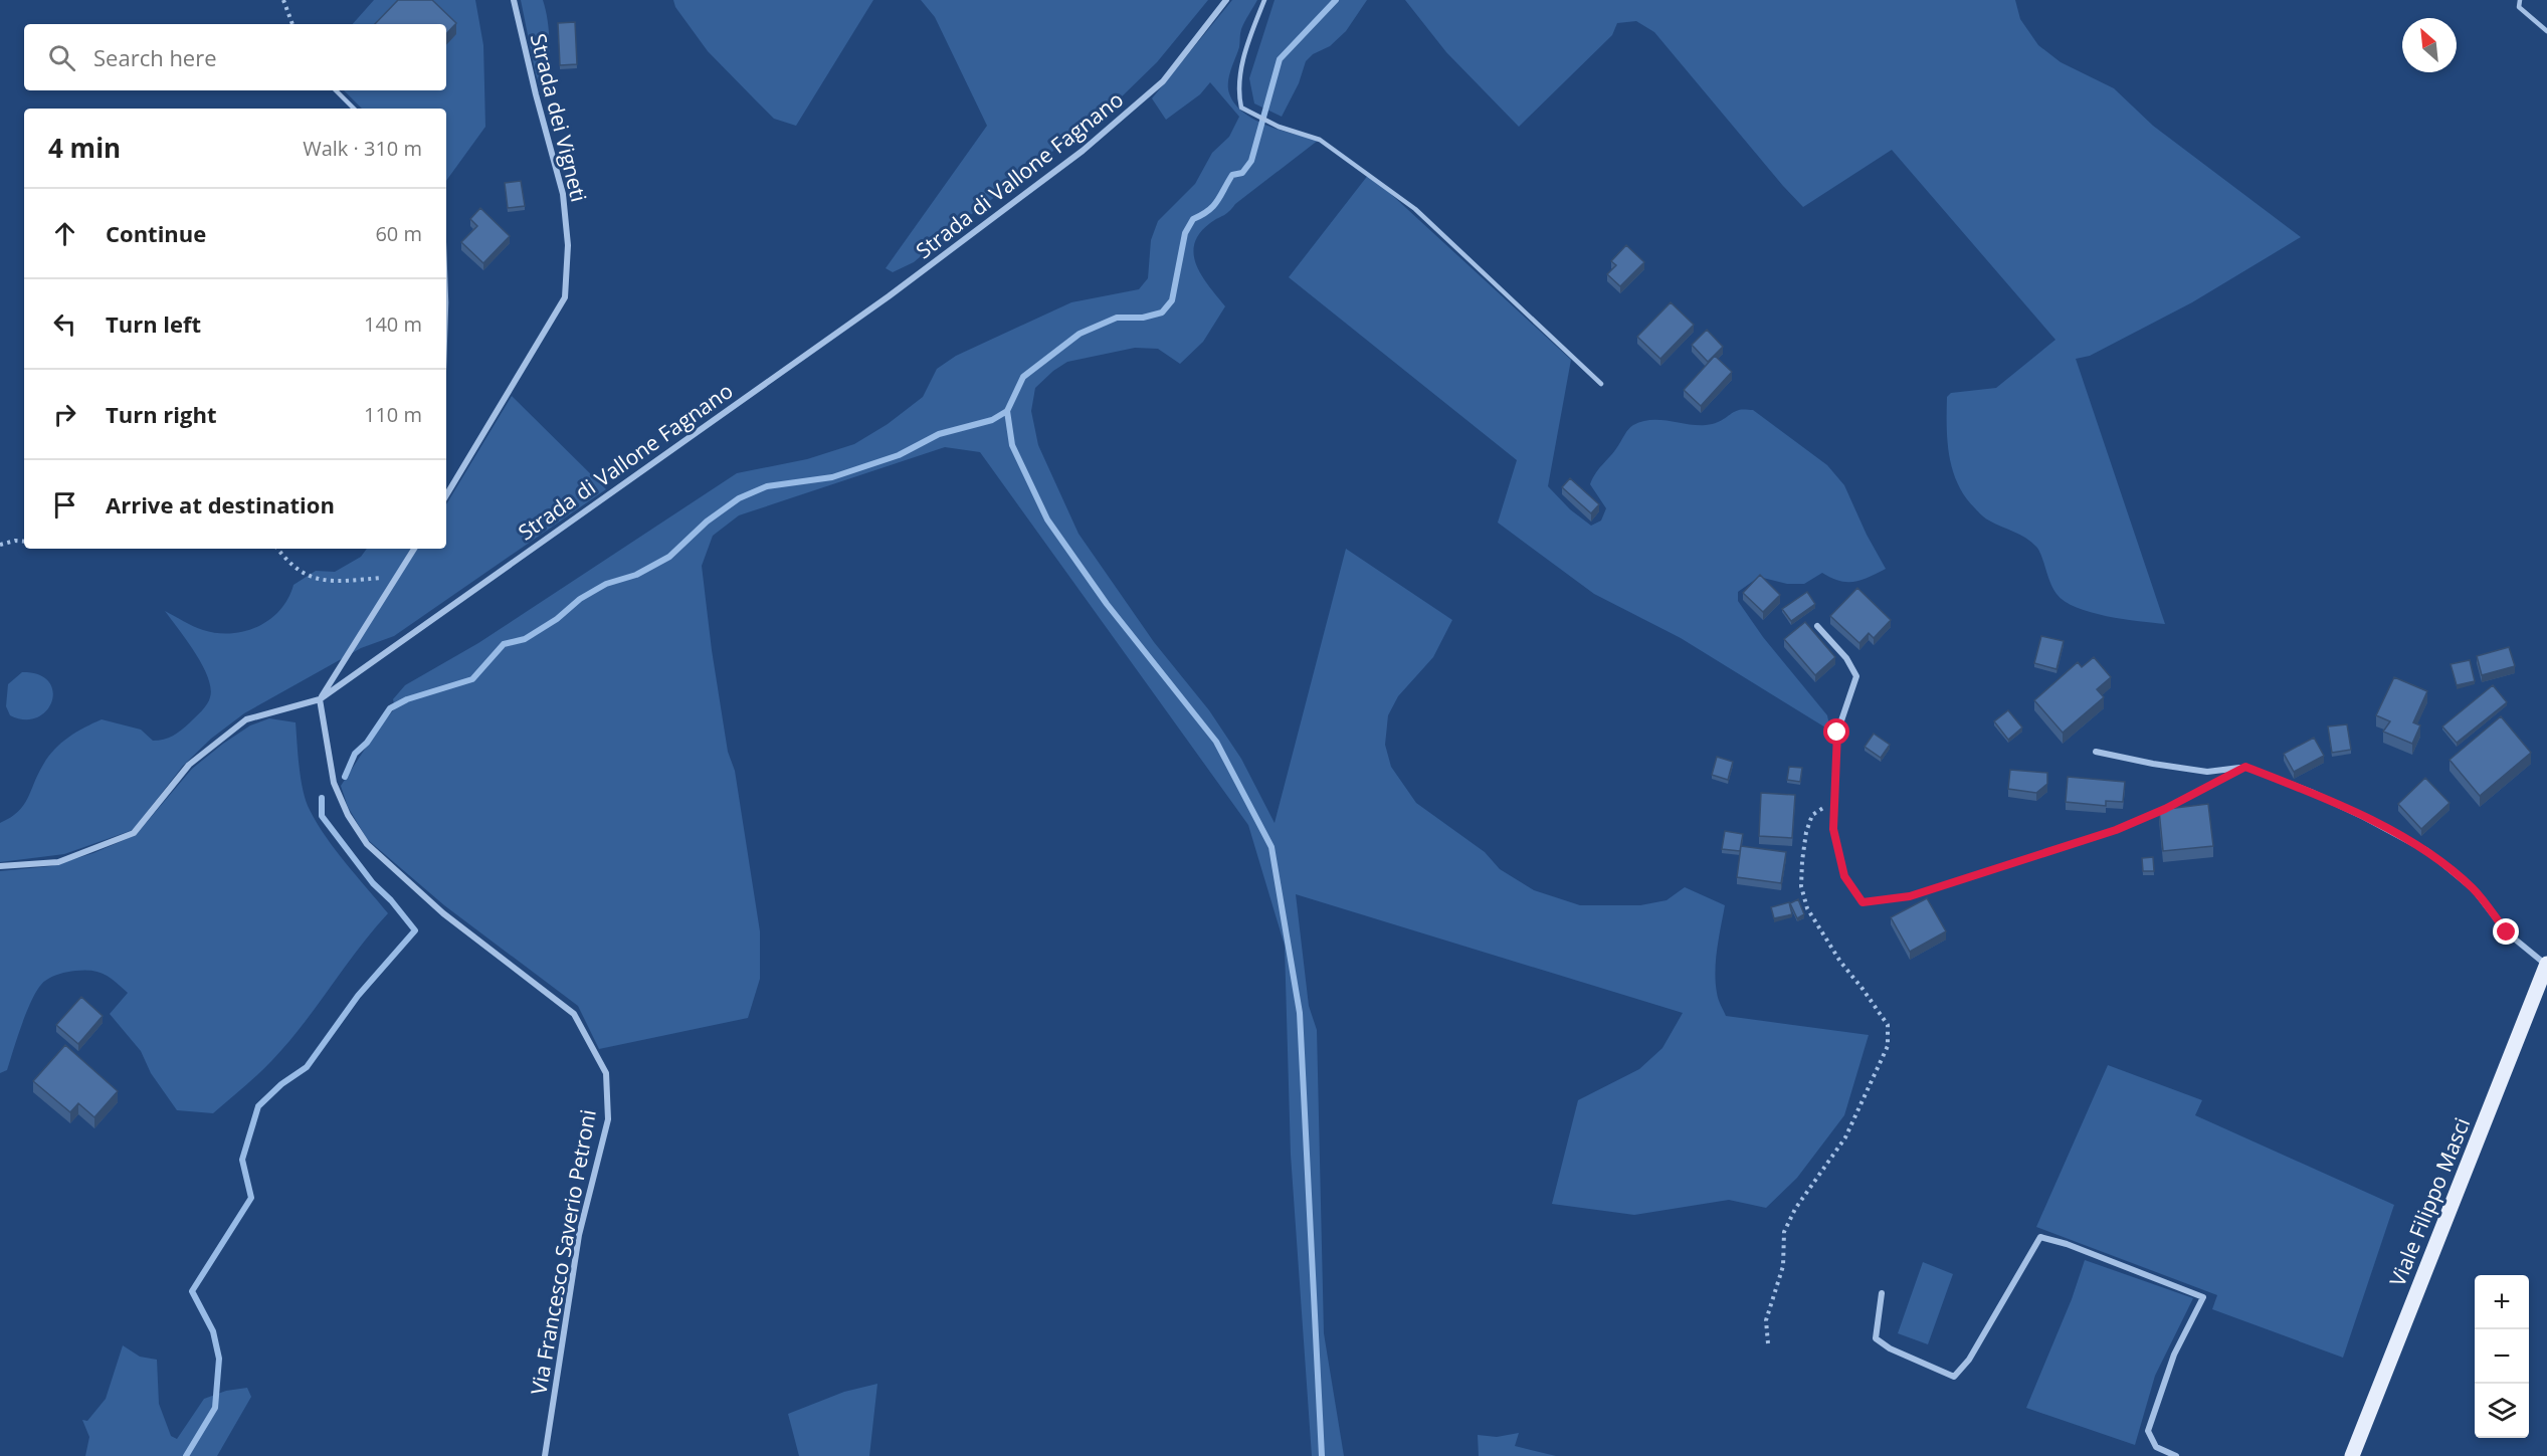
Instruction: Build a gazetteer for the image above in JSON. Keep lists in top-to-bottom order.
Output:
{
  "streets": {
    "main road": ["Viale Filippo Masci"],
    "street": ["Strada dei Vigneti", "Strada di Vallone Fagnano", "Via Francesco Saverio Petroni"]
  },
  "crossings": [
    ["Strada di Vallone Fagnano", "Via Francesco Saverio Petroni"]
  ],
  "north": "top left",
  "page": {
    "search": "Search here",
    "heading": ["4 min", "Walk · 310 m"],
    "list": [
      ["Continue", "60 m"],
      ["Turn left", "140 m"],
      ["Turn right", "110 m"],
      "Arrive at destination"
    ],
    "map_buttons": ["+", "−"]
  }
}
